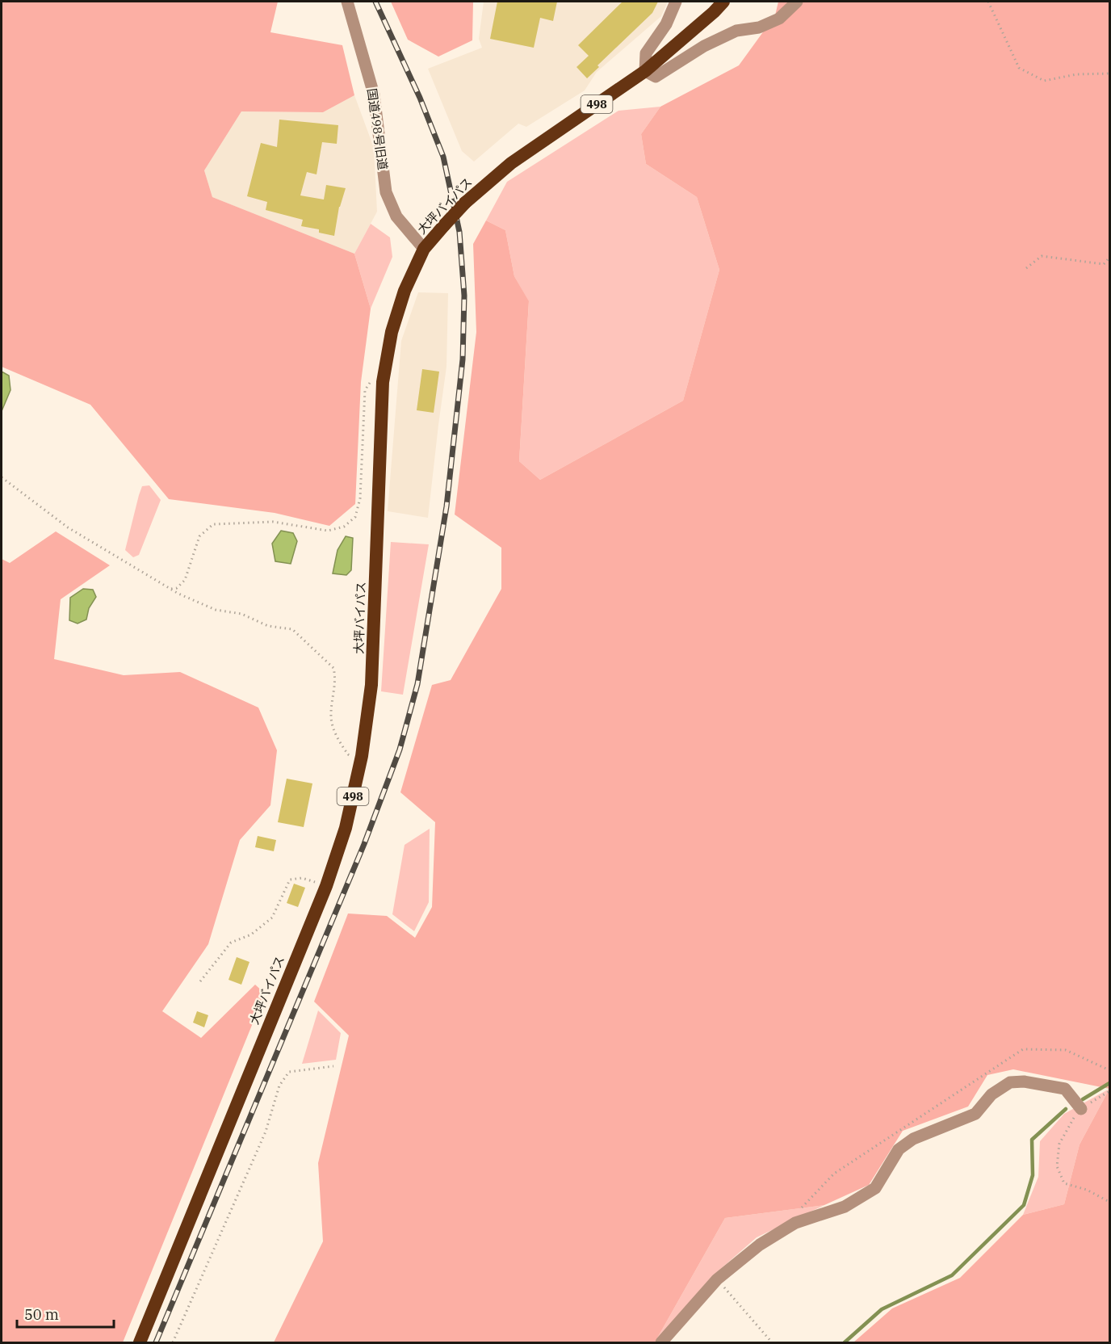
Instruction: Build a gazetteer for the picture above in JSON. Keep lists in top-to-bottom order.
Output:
{
  "streets": {
    "highway": ["498", "大坪バイパス"],
    "street": ["国道498号旧道"]
  },
  "crossings": [
    ["国道498号旧道", "大坪バイパス"]
  ],
  "scale_bar": "50 m"
}
